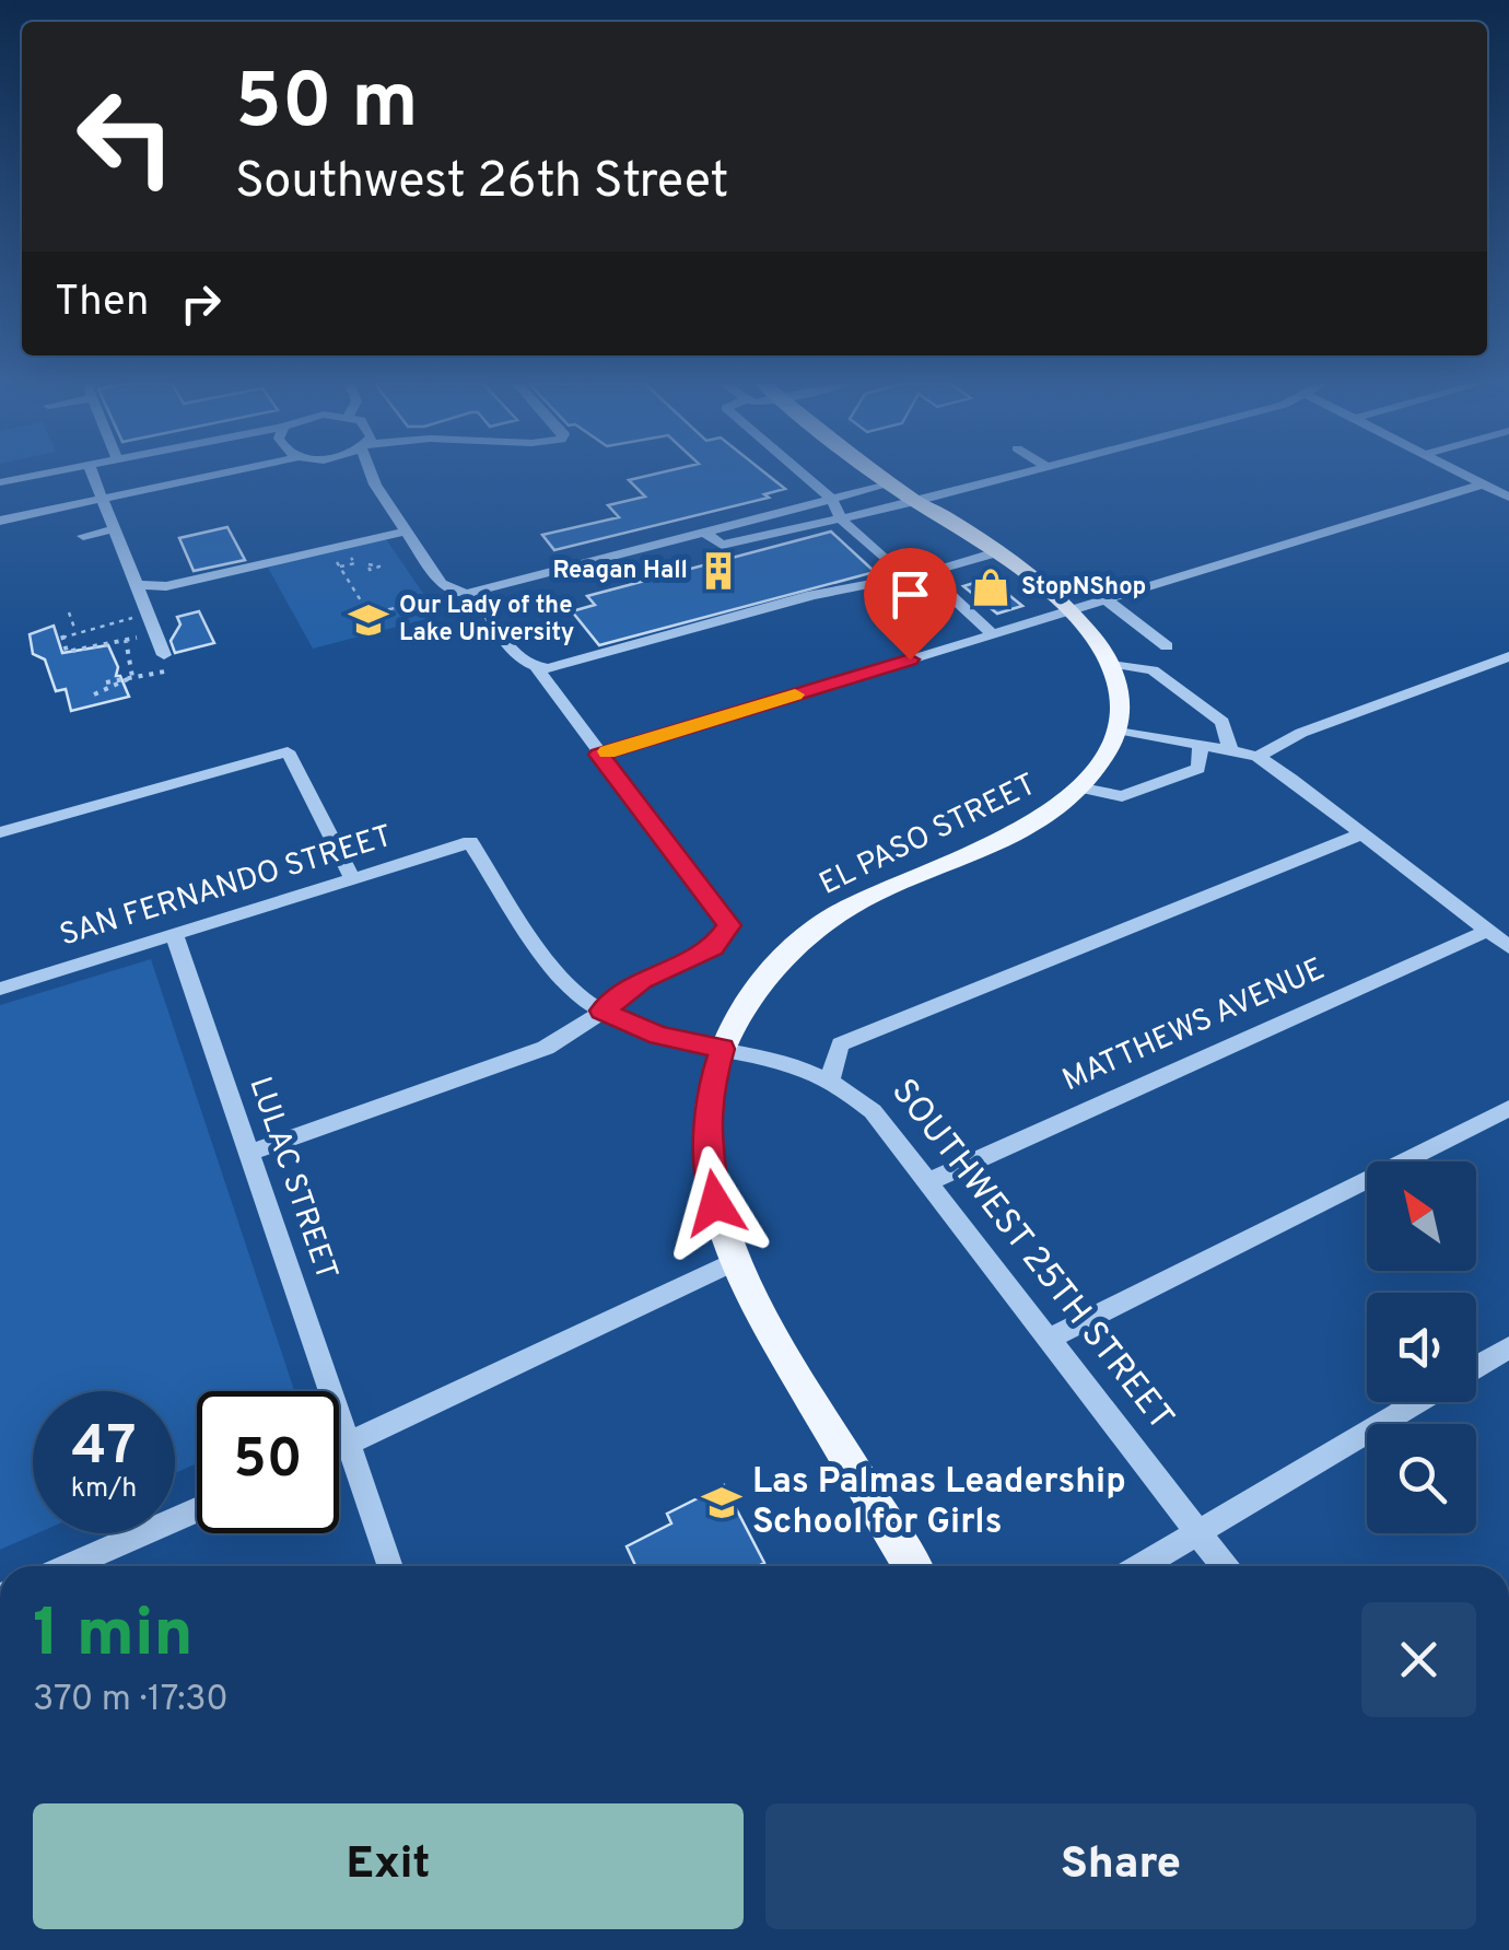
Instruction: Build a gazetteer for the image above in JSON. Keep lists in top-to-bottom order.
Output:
{
  "streets": {
    "main road": ["EL PASO STREET"],
    "street": [
      "SAN FERNANDO STREET",
      "MATTHEWS AVENUE",
      "LULAC STREET",
      "SOUTHWEST 25TH STREET"
    ]
  },
  "crossings": [
    ["EL PASO STREET", "SOUTHWEST 25TH STREET"],
    ["SAN FERNANDO STREET", "LULAC STREET"],
    ["SAN FERNANDO STREET", "SOUTHWEST 25TH STREET"],
    ["MATTHEWS AVENUE", "SOUTHWEST 25TH STREET"]
  ],
  "places": {
    "building": ["Reagan Hall"],
    "shop": ["StopNShop"],
    "school or university": ["Our Lady of the Lake University", "Las Palmas Leadership School for Girls"]
  },
  "north": "top left",
  "page": {
    "turn": ["50 m", "Southwest 26th Street"],
    "then": "Then",
    "speed": "47 km/h",
    "limit": "50",
    "heading": ["1 min", "370 m · 17:30"],
    "buttons": ["Exit", "Share"]
  }
}
